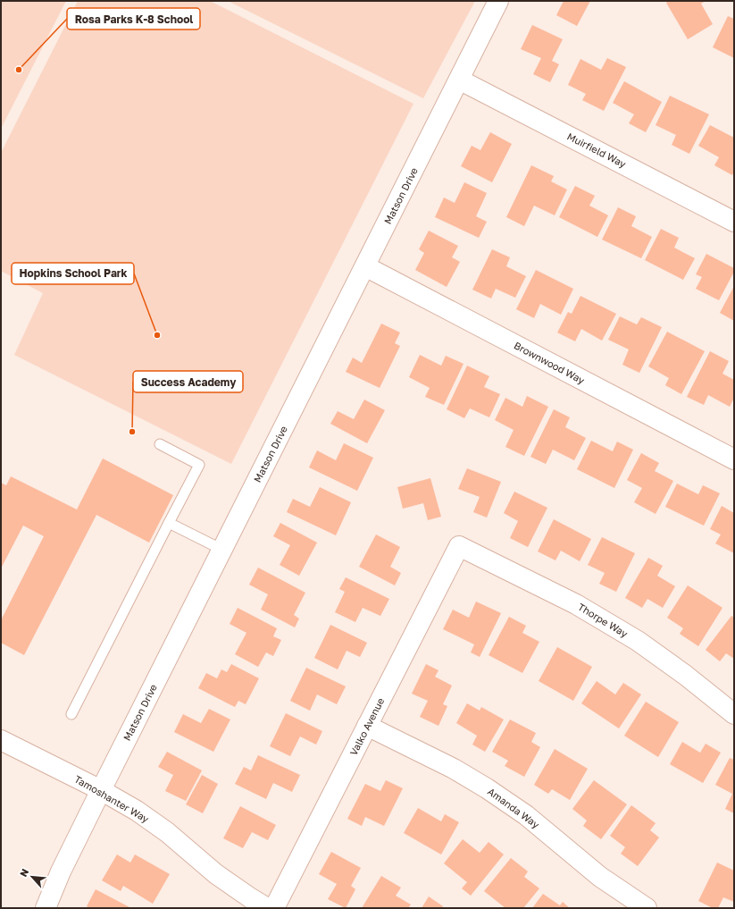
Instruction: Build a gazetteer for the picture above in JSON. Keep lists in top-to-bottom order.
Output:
{
  "streets": {
    "street": [
      "Muirfield Way",
      "Matson Drive",
      "Brownwood Way",
      "Thorpe Way",
      "Valko Avenue",
      "Tamoshanter Way",
      "Amanda Way"
    ]
  },
  "crossings": [
    ["Muirfield Way", "Matson Drive"],
    ["Matson Drive", "Brownwood Way"],
    ["Matson Drive", "Tamoshanter Way"],
    ["Thorpe Way", "Valko Avenue"],
    ["Valko Avenue", "Amanda Way"]
  ],
  "places": ["Rosa Parks K-8 School", "Hopkins School Park", "Success Academy"],
  "north": "top left"
}
